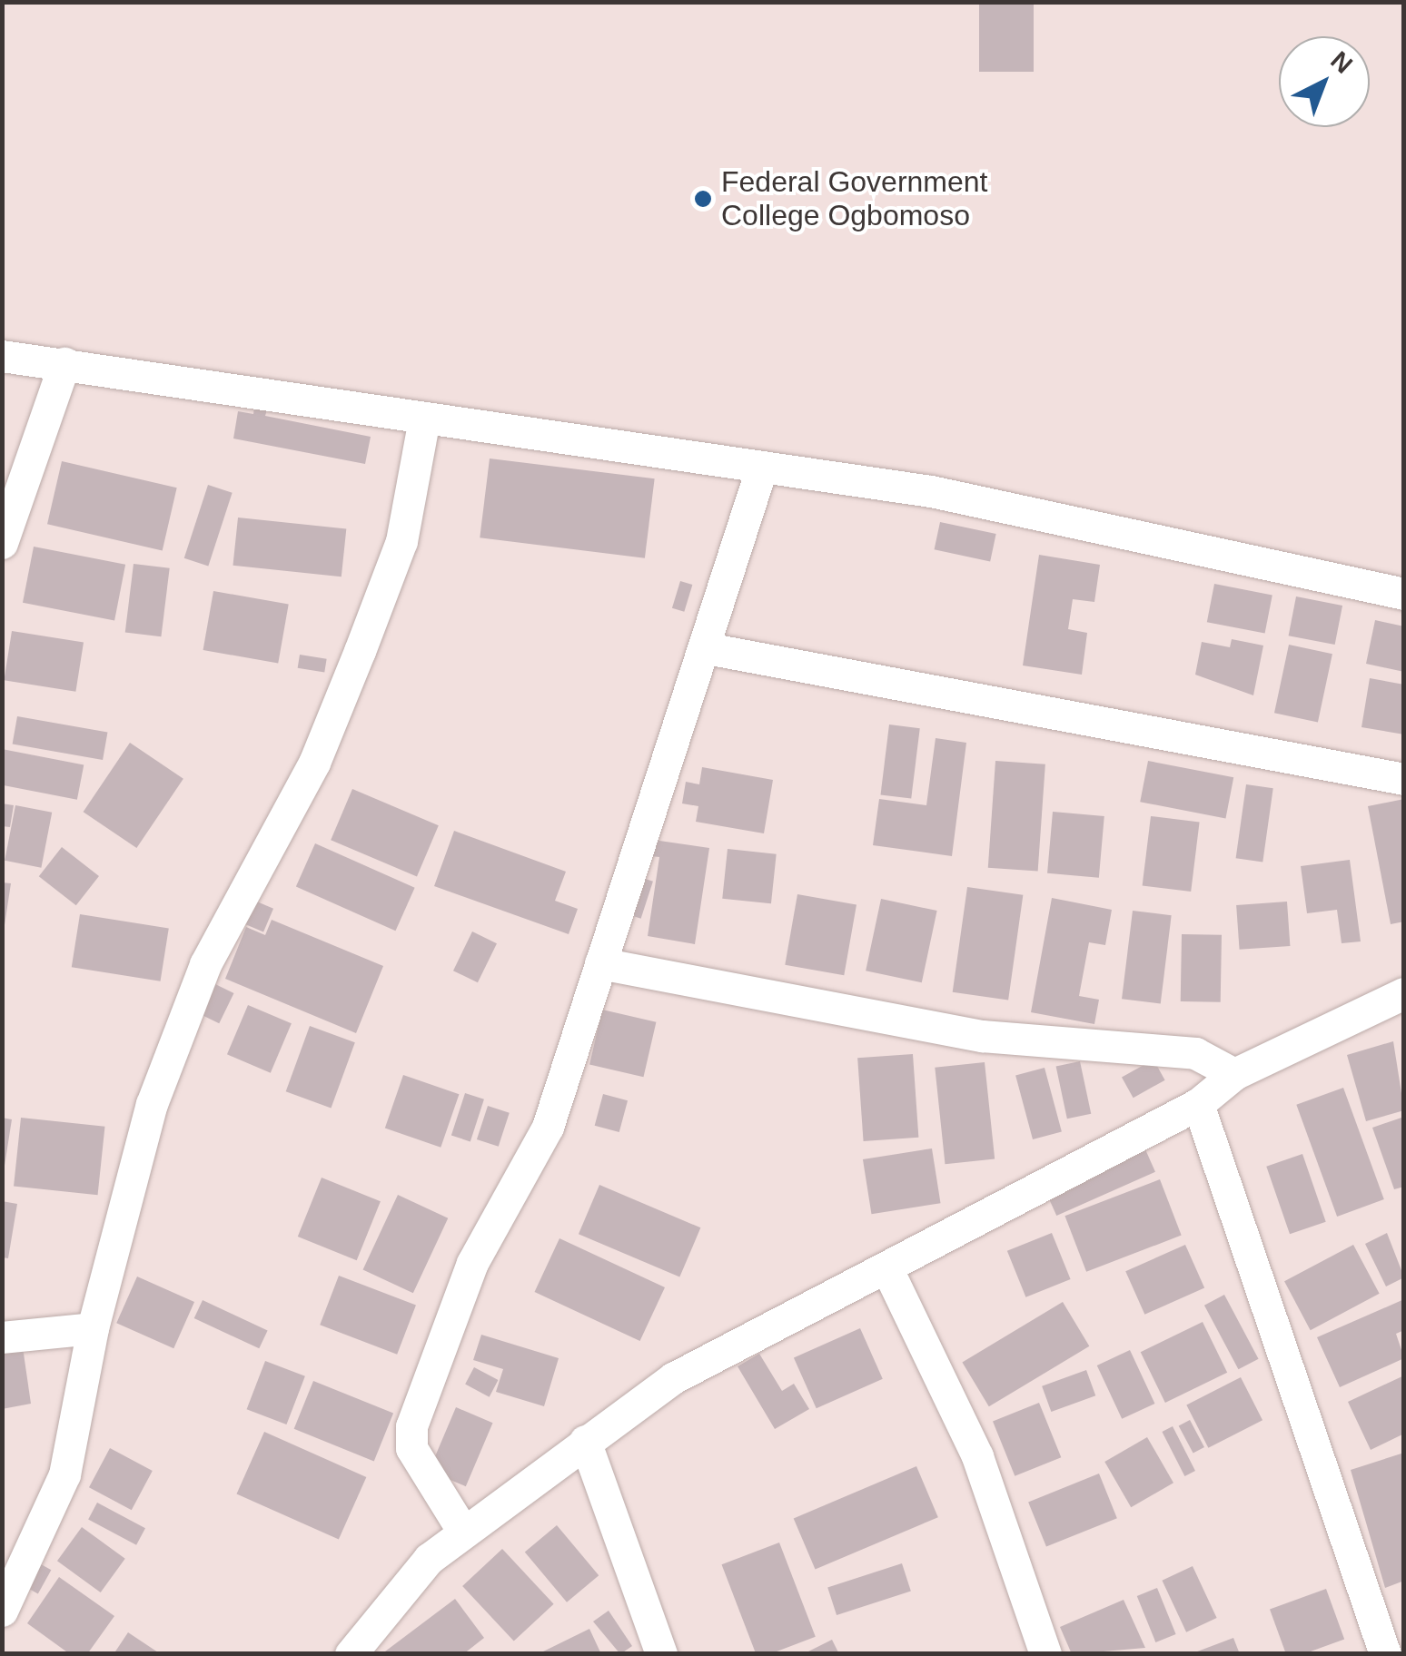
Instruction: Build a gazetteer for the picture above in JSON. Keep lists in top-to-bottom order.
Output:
{
  "places": ["Federal Government College Ogbomoso"],
  "north": "top right"
}
